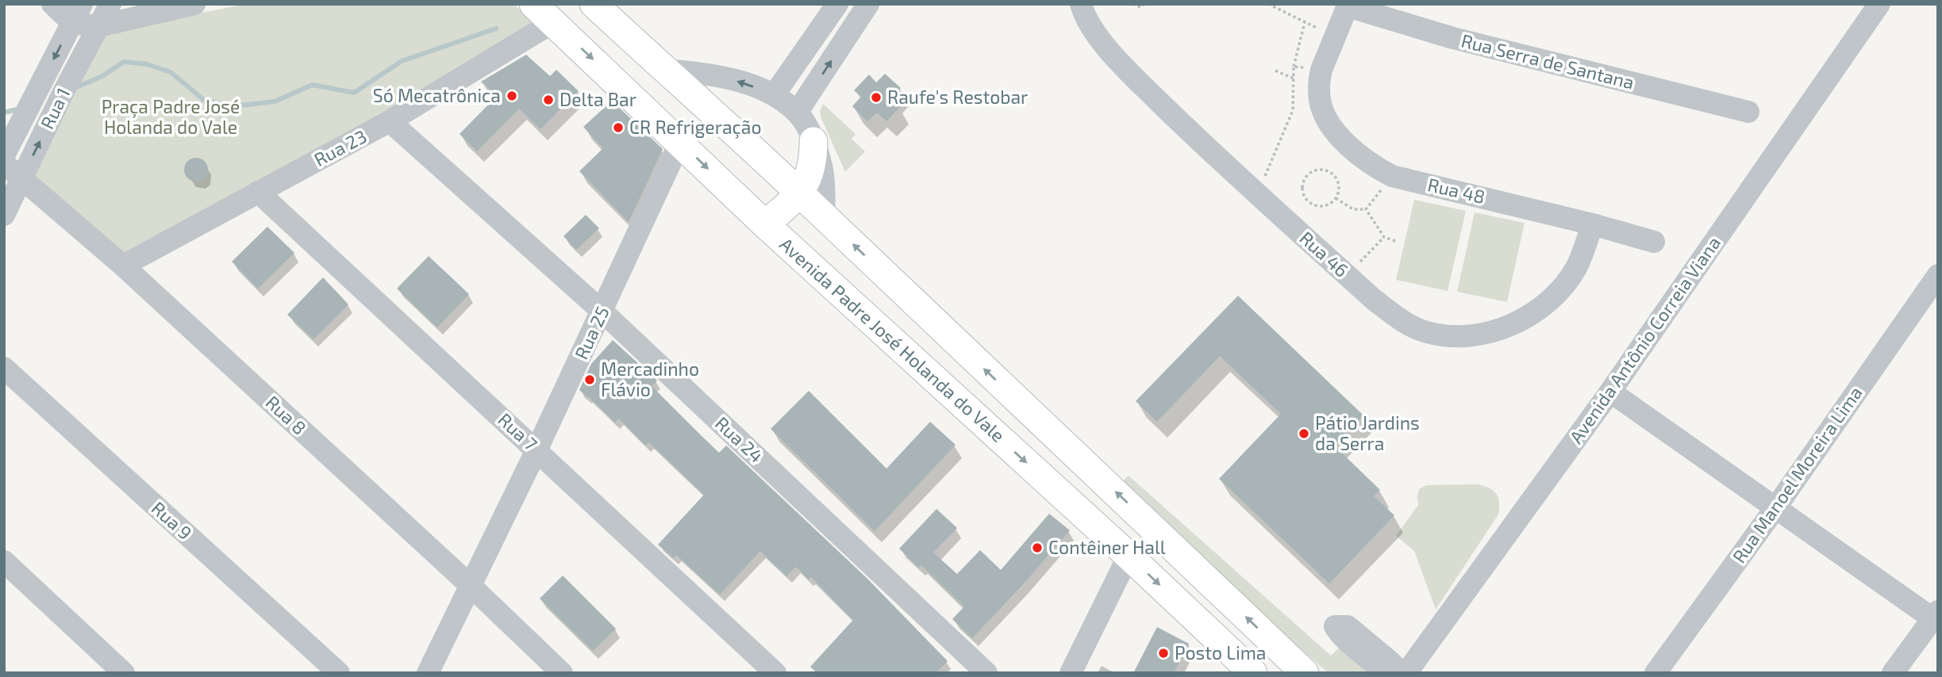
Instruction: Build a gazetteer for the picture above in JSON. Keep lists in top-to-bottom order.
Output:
{
  "streets": {
    "main road": ["Avenida Padre José Holanda do Vale"],
    "street": [
      "Rua Serra de Santana",
      "Rua 1",
      "Rua 23",
      "Rua 48",
      "Rua 46",
      "Rua 25",
      "Avenida Antônio Correia Viana",
      "Rua 8",
      "Rua 7",
      "Rua 24",
      "Rua Manoel Moreira Lima",
      "Rua 9"
    ]
  },
  "crossings": [
    ["Rua Serra de Santana", "Rua 48"],
    ["Rua 1", "Rua 8"],
    ["Rua 23", "Avenida Padre José Holanda do Vale"],
    ["Rua 23", "Rua 8"],
    ["Rua 23", "Rua 7"],
    ["Rua 23", "Rua 24"],
    ["Rua 48", "Rua 46"],
    ["Rua 25", "Avenida Padre José Holanda do Vale"],
    ["Rua 25", "Rua 8"],
    ["Rua 25", "Rua 7"],
    ["Rua 25", "Rua 24"]
  ],
  "parks": ["Praça Padre José Holanda do Vale"],
  "places": [
    "Só Mecatrônica",
    "Raufe's Restobar",
    "Delta Bar",
    "CR Refrigeração",
    "Mercadinho Flávio",
    "Pátio Jardins da Serra",
    "Contêiner Hall",
    "Posto Lima"
  ]
}
